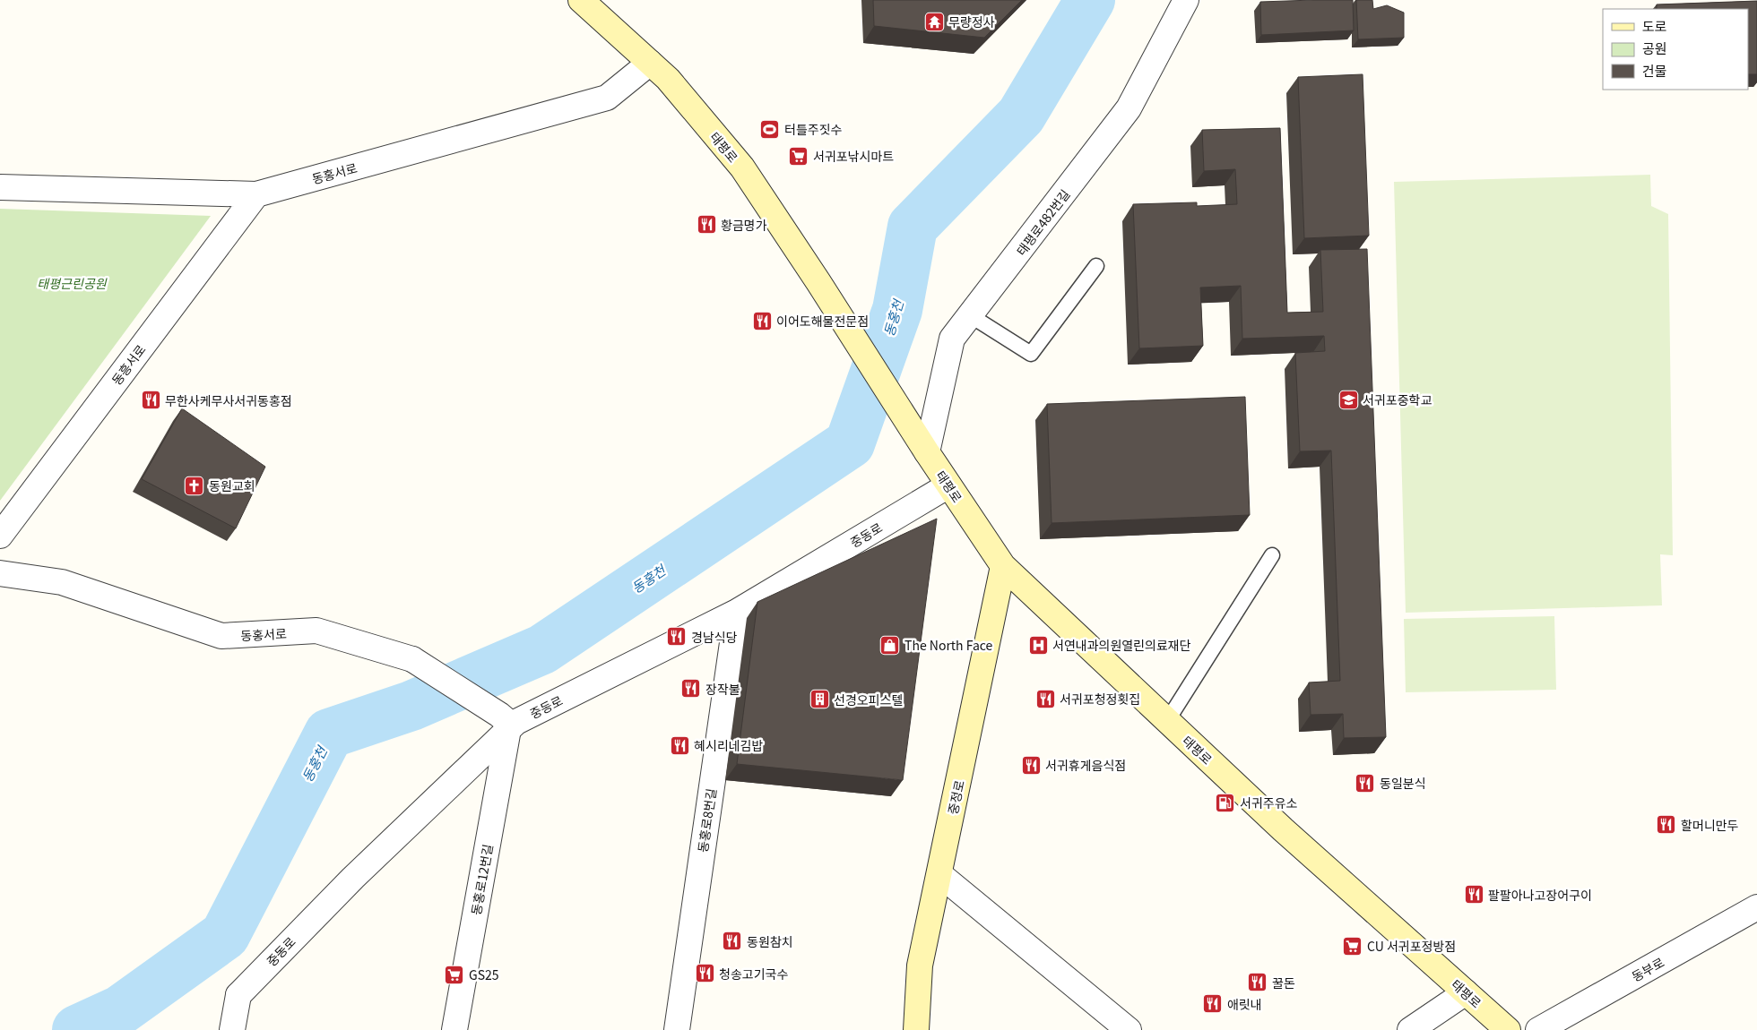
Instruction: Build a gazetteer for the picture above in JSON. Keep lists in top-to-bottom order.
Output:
{
  "streets": {
    "main road": ["태평로", "중정로"],
    "street": [
      "동홍서로",
      "태평로482번길",
      "동흥서로",
      "중동로",
      "동홍로8번길",
      "동홍로12번길",
      "동부로"
    ]
  },
  "crossings": [
    ["태평로", "동홍서로"],
    ["태평로", "태평로482번길"],
    ["태평로", "중동로"],
    ["태평로", "중정로"],
    ["동홍서로", "동흥서로"],
    ["동홍서로", "중동로"],
    ["동홍서로", "동홍로12번길"],
    ["중동로", "동홍로8번길"],
    ["중동로", "동홍로12번길"]
  ],
  "water": ["동홍천"],
  "parks": ["태평근린공원"],
  "places": {
    "temple": ["무량정사"],
    "sports": ["터틀주짓수"],
    "supermarket": ["서귀포낚시마트", "CU 서귀포정방점", "GS25"],
    "restaurant": [
      "황금명가",
      "이어도해물전문점",
      "무한사케무사서귀동홍점",
      "경남식당",
      "장작불",
      "서귀포청정횟집",
      "혜시리네김밥",
      "서귀휴게음식점",
      "동일분식",
      "할머니만두",
      "팔팔아나고장어구이",
      "동원참치",
      "청송고기국수",
      "꿀돈",
      "애릿내"
    ],
    "school or university": ["서귀포중학교"],
    "church": ["동원교회"],
    "shop": ["The North Face"],
    "hospital": ["서연내과의원열린의료재단"],
    "building": ["선경오피스텔"],
    "fuel station": ["서귀주유소"]
  },
  "legend": ["도로", "공원", "건물"]
}
